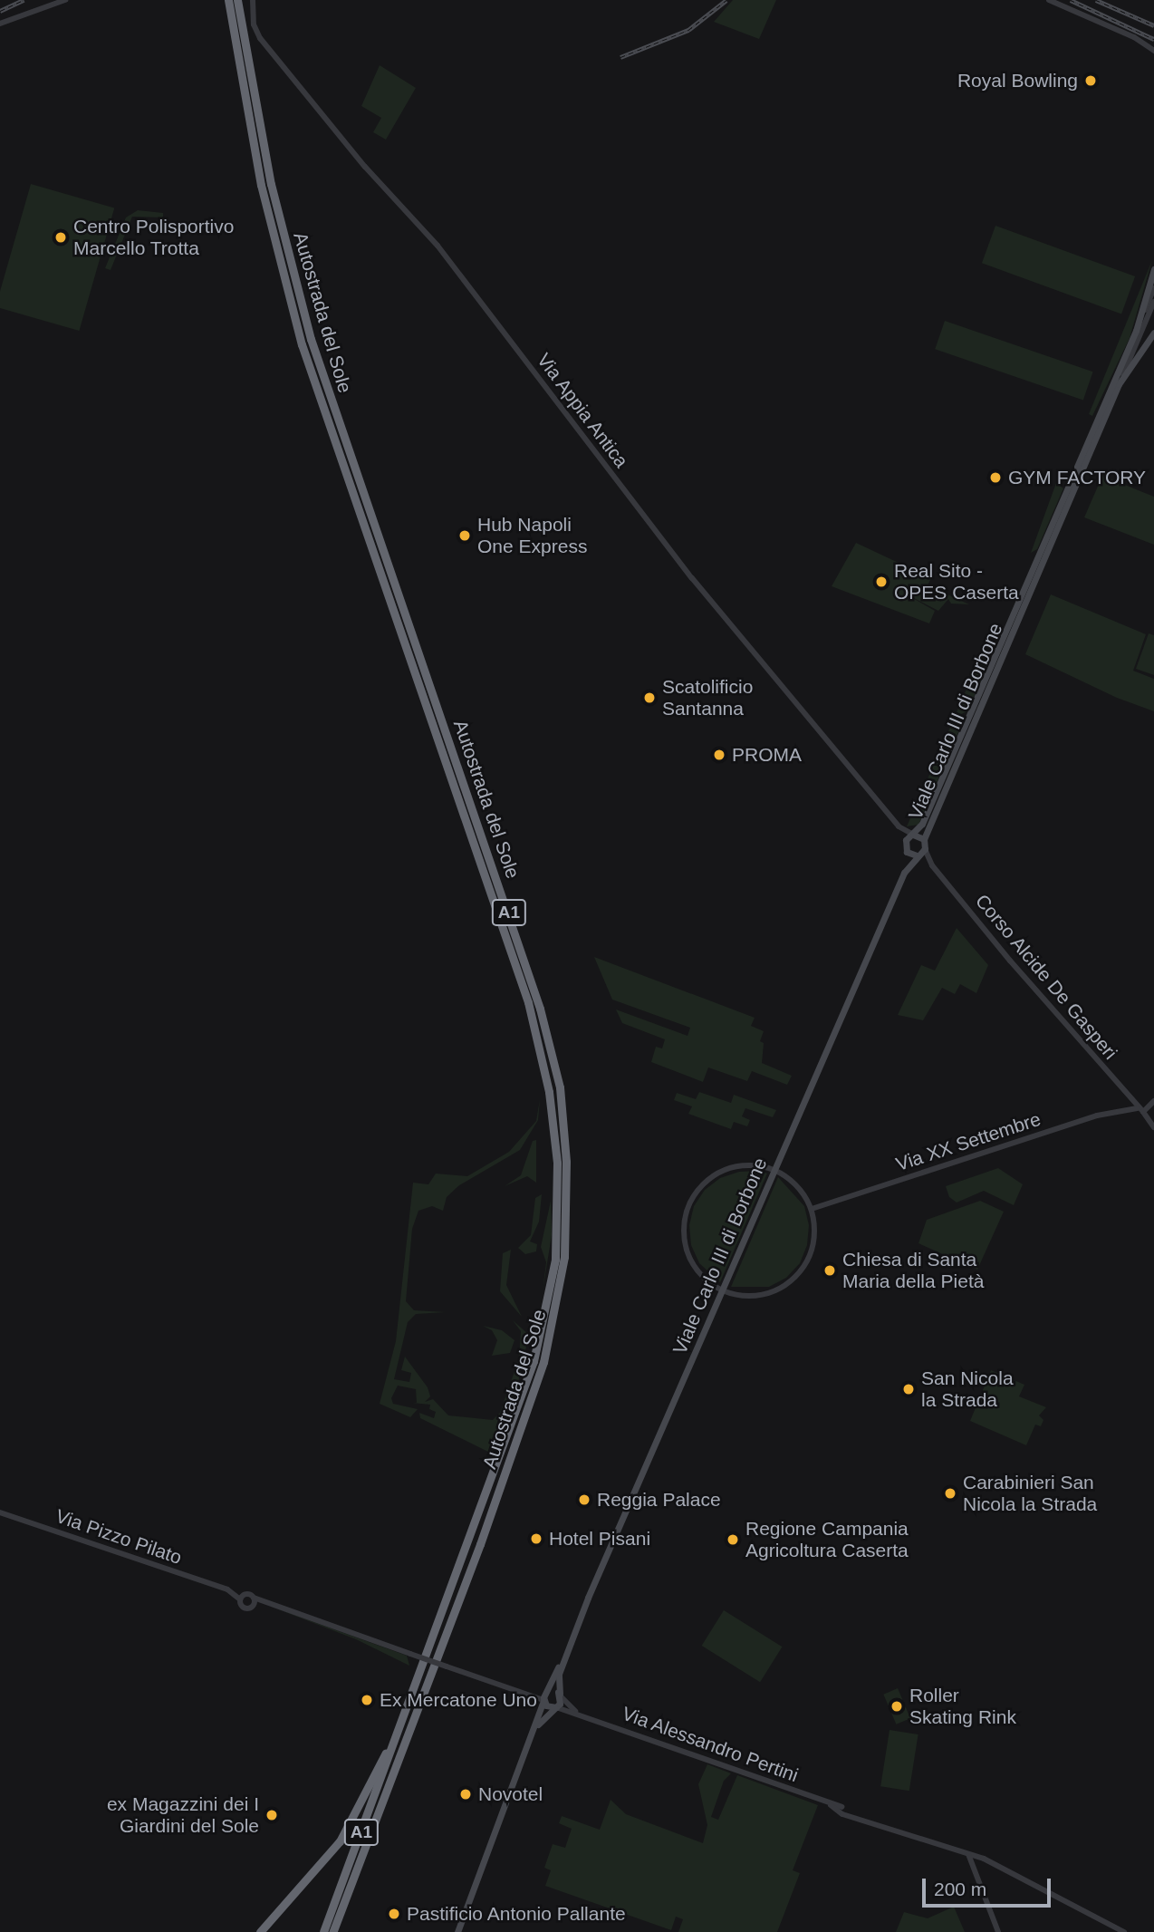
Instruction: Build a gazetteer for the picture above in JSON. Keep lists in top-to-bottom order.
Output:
{
  "streets": {
    "highway": ["Autostrada del Sole", "A1"],
    "main road": ["Viale Carlo III di Borbone"],
    "street": [
      "Via Appia Antica",
      "Corso Alcide De Gasperi",
      "Via XX Settembre",
      "Via Pizzo Pilato",
      "Via Alessandro Pertini"
    ]
  },
  "crossings": [
    ["Via Appia Antica", "Viale Carlo III di Borbone"],
    ["Via Appia Antica", "Corso Alcide De Gasperi"],
    ["Viale Carlo III di Borbone", "Corso Alcide De Gasperi"],
    ["Viale Carlo III di Borbone", "Via Alessandro Pertini"],
    ["Corso Alcide De Gasperi", "Via XX Settembre"]
  ],
  "places": [
    "Royal Bowling",
    "Centro Polisportivo Marcello Trotta",
    "GYM FACTORY",
    "Hub Napoli One Express",
    "Real Sito - OPES Caserta",
    "Scatolificio Santanna",
    "PROMA",
    "Chiesa di Santa Maria della Pietà",
    "San Nicola la Strada",
    "Carabinieri San Nicola la Strada",
    "Reggia Palace",
    "Hotel Pisani",
    "Regione Campania Agricoltura Caserta",
    "Ex Mercatone Uno",
    "Roller Skating Rink",
    "Novotel",
    "ex Magazzini dei I Giardini del Sole",
    "Pastificio Antonio Pallante"
  ],
  "scale_bar": "200 m"
}
